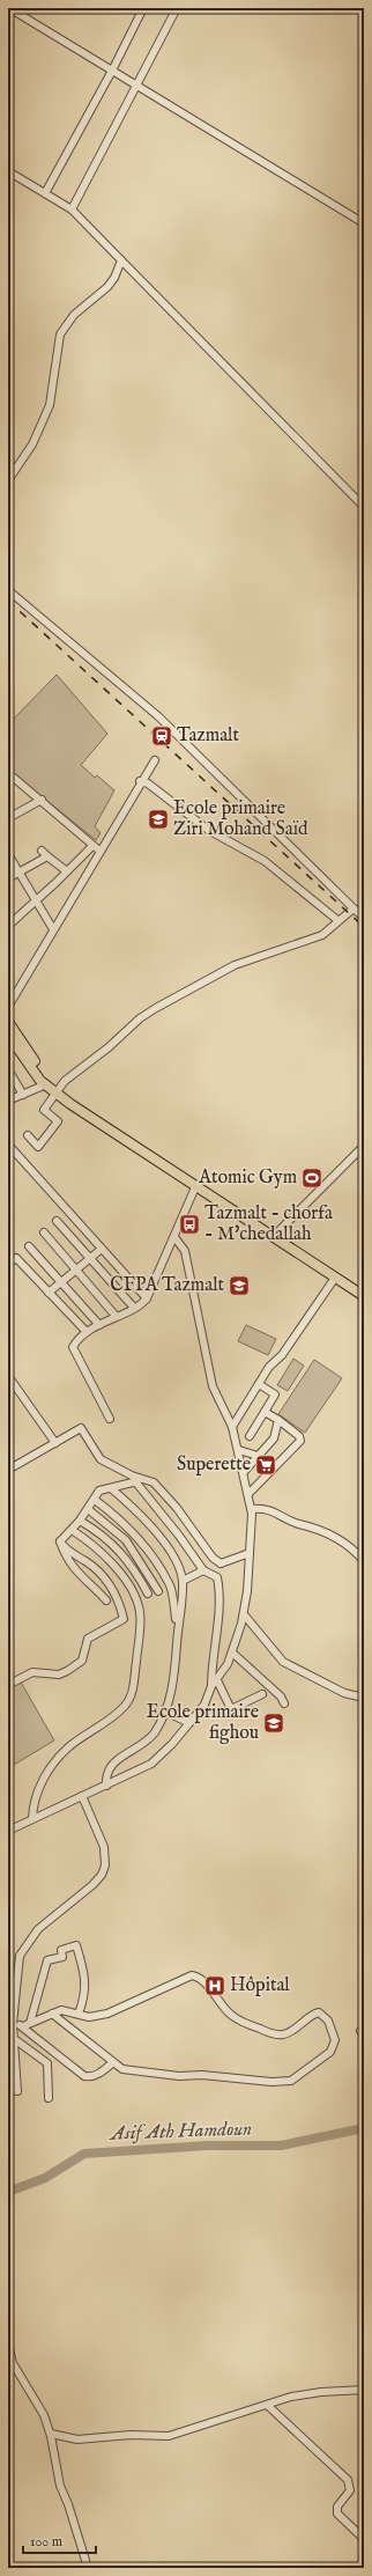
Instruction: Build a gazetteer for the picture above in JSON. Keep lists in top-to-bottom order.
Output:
{
  "water": ["Asif Ath Hamdoun"],
  "places": {
    "station": ["Tazmalt"],
    "school or university": ["Ecole primaire Ziri Mohand Saïd", "CFPA Tazmalt", "Ecole primaire fighou"],
    "sports": ["Atomic Gym"],
    "bus stop": ["Tazmalt - chorfa - M'chedallah"],
    "supermarket": ["Superette"],
    "hospital": ["Hôpital"]
  },
  "scale_bar": "100 m"
}
